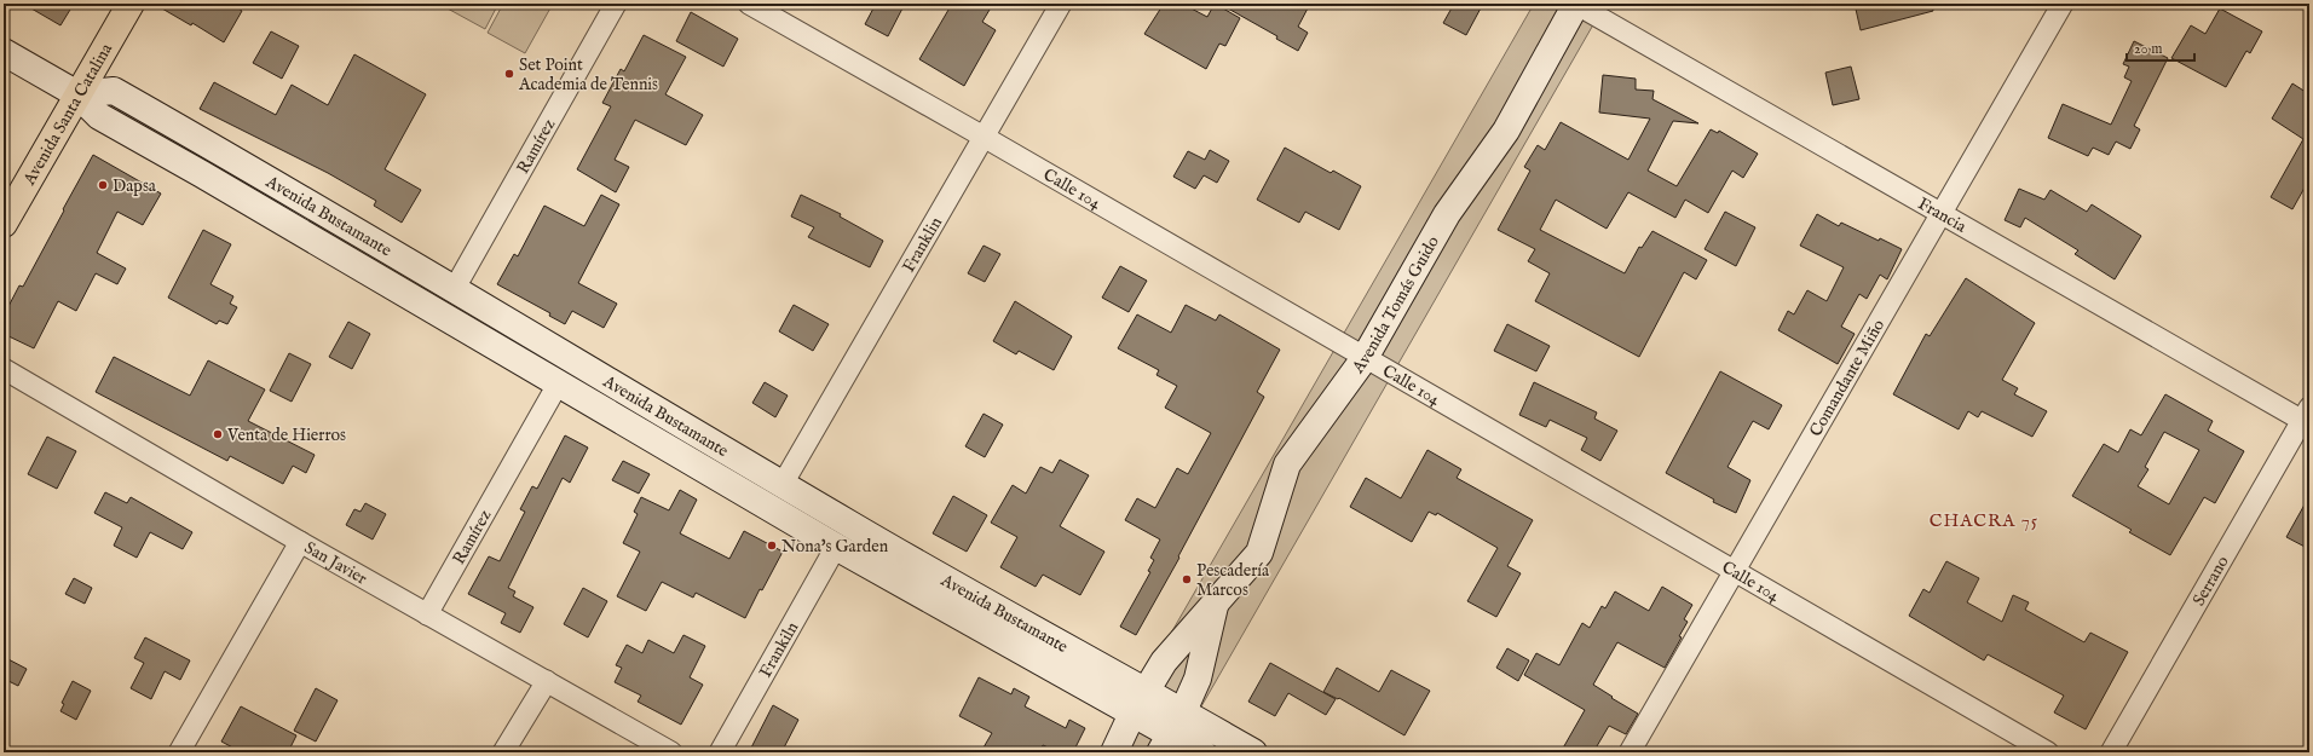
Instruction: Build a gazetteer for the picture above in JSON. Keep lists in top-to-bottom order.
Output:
{
  "streets": {
    "main road": ["Avenida Santa Catalina", "Avenida Bustamante", "Avenida Tomás Guido"],
    "street": [
      "Ramírez",
      "Calle 104",
      "Francia",
      "Franklin",
      "Comandante Miño",
      "San Javier",
      "Serrano",
      "Frankiln"
    ]
  },
  "crossings": [
    ["Avenida Santa Catalina", "Avenida Bustamante"],
    ["Ramírez", "Avenida Bustamante"],
    ["Ramírez", "San Javier"],
    ["Calle 104", "Franklin"],
    ["Calle 104", "Avenida Tomás Guido"],
    ["Calle 104", "Comandante Miño"],
    ["Francia", "Avenida Tomás Guido"],
    ["Francia", "Comandante Miño"],
    ["Francia", "Serrano"],
    ["Avenida Bustamante", "Franklin"],
    ["Avenida Bustamante", "Avenida Tomás Guido"],
    ["Avenida Bustamante", "Frankiln"]
  ],
  "districts": ["CHACRA 75"],
  "places": [
    "Set Point Academia de Tennis",
    "Dapsa",
    "Venta de Hierros",
    "Nona's Garden",
    "Pescadería Marcos"
  ],
  "scale_bar": "20 m"
}
